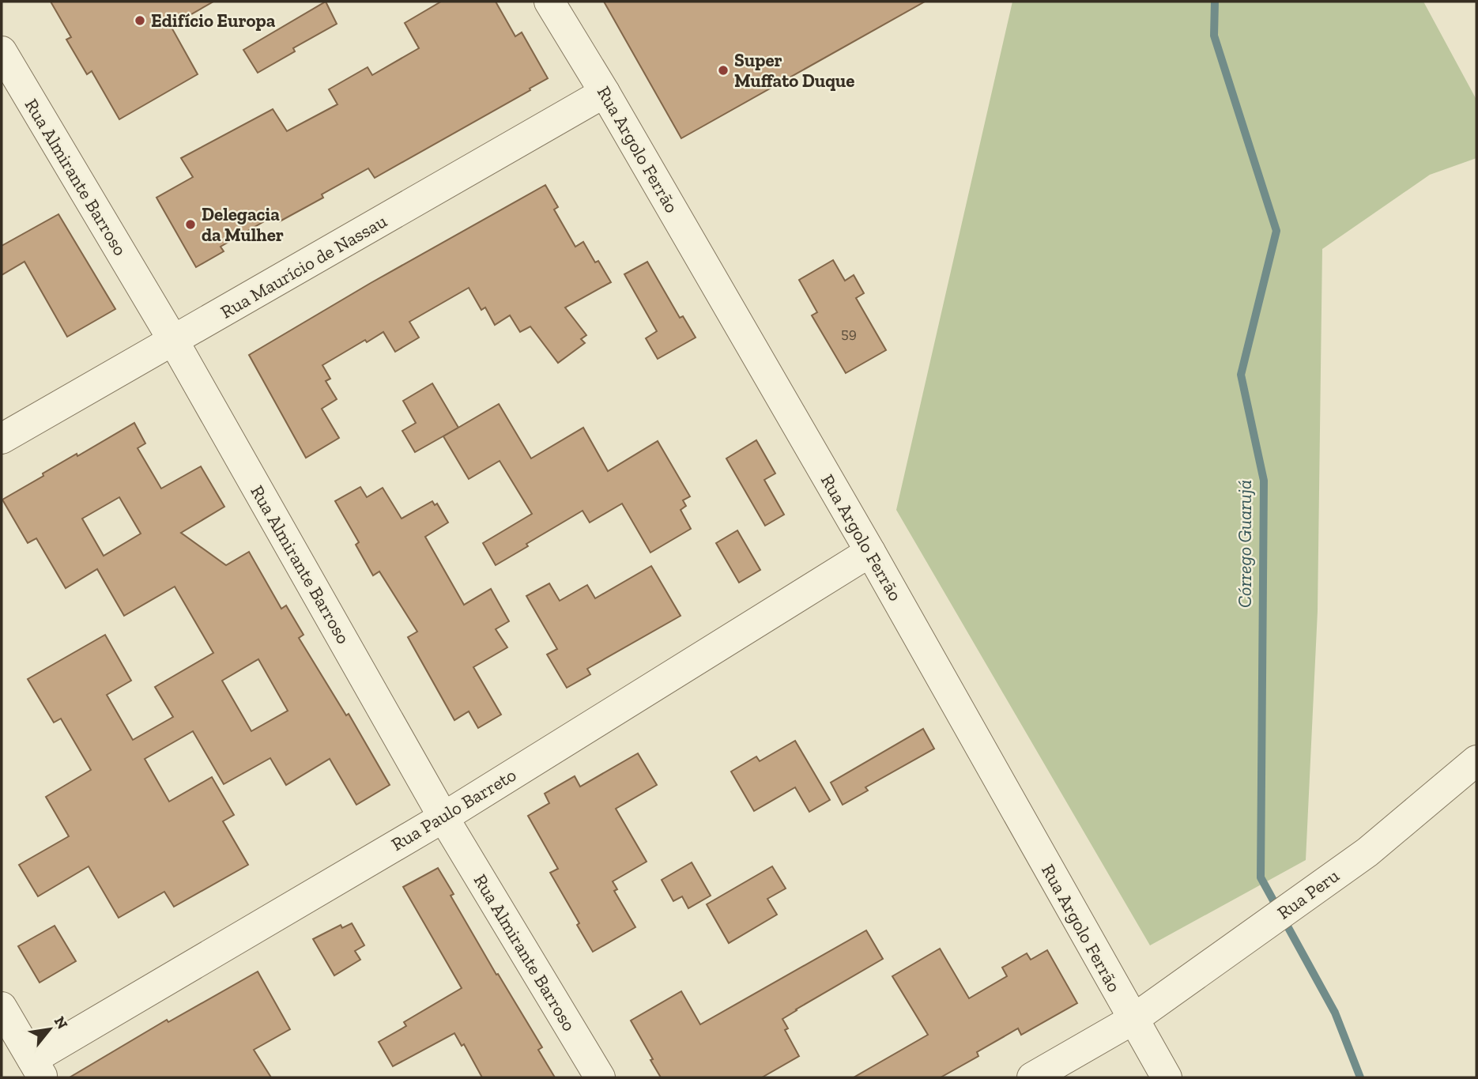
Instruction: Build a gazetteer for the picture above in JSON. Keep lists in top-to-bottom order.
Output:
{
  "streets": {
    "street": [
      "Rua Argolo Ferrão",
      "Rua Almirante Barroso",
      "Rua Maurício de Nassau",
      "Rua Paulo Barreto",
      "Rua Peru"
    ]
  },
  "crossings": [
    ["Rua Argolo Ferrão", "Rua Maurício de Nassau"],
    ["Rua Argolo Ferrão", "Rua Paulo Barreto"],
    ["Rua Argolo Ferrão", "Rua Peru"],
    ["Rua Almirante Barroso", "Rua Maurício de Nassau"],
    ["Rua Almirante Barroso", "Rua Paulo Barreto"]
  ],
  "water": ["Córrego Guarujá"],
  "places": ["Edifício Europa", "Super Muffato Duque", "Delegacia da Mulher"],
  "house_numbers": ["59"],
  "north": "top right"
}
